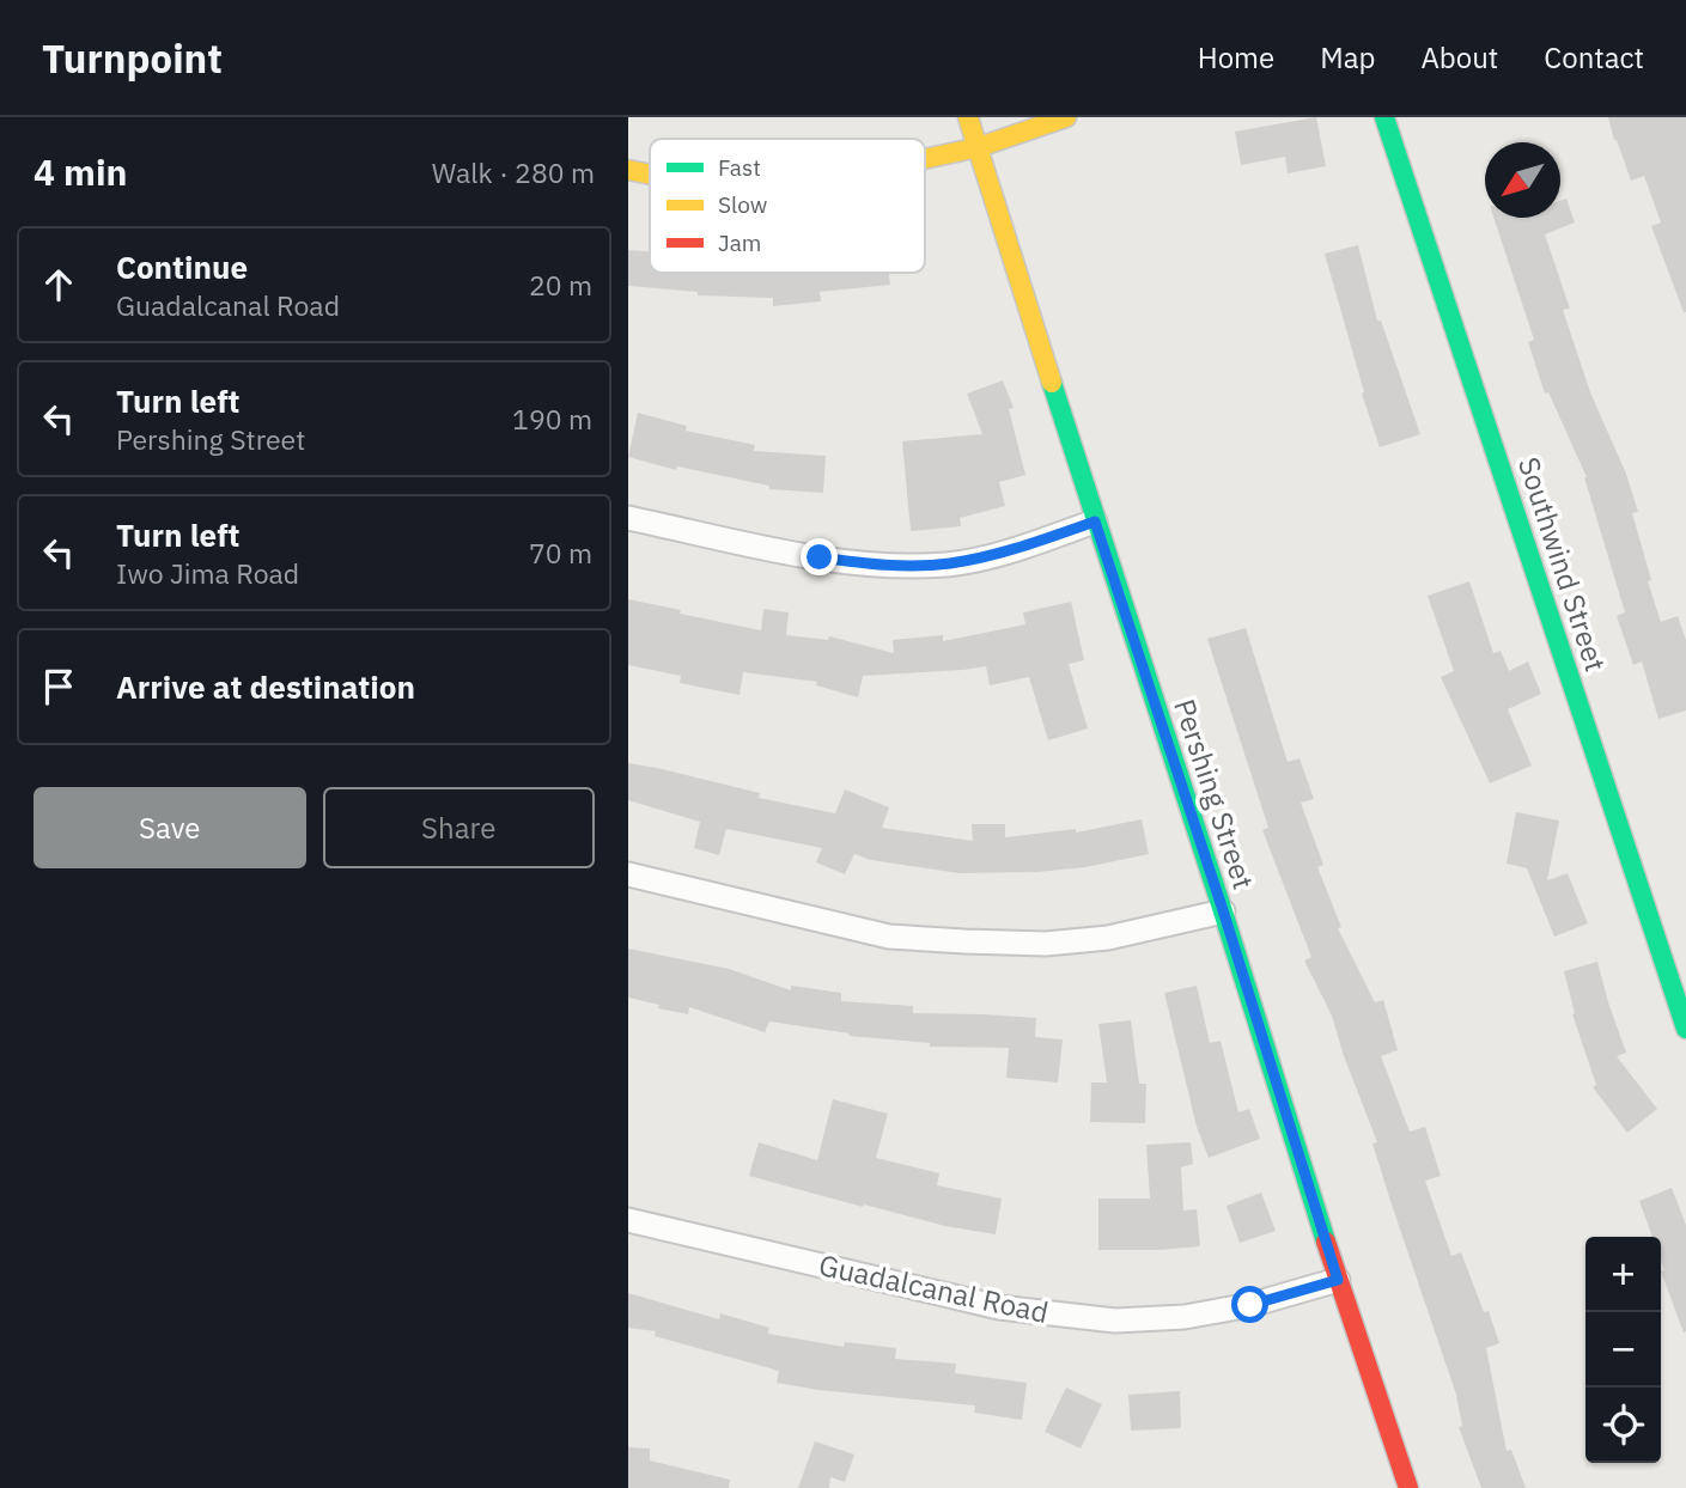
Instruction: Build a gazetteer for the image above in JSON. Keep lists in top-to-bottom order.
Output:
{
  "streets": {
    "street": ["Southwind Street", "Pershing Street", "Guadalcanal Road"]
  },
  "crossings": [
    ["Pershing Street", "Guadalcanal Road"]
  ],
  "legend": ["Fast", "Slow", "Jam"],
  "north": "bottom left",
  "page": {
    "header": "Turnpoint",
    "nav": [
      "Home",
      "Map",
      "About",
      "Contact"
    ],
    "heading": ["4 min", "Walk · 280 m"],
    "list": [
      ["Continue", "Guadalcanal Road", "20 m"],
      ["Turn left", "Pershing Street", "190 m"],
      ["Turn left", "Iwo Jima Road", "70 m"],
      "Arrive at destination"
    ],
    "buttons": ["Save", "Share"],
    "map_buttons": ["+", "−"]
  }
}
